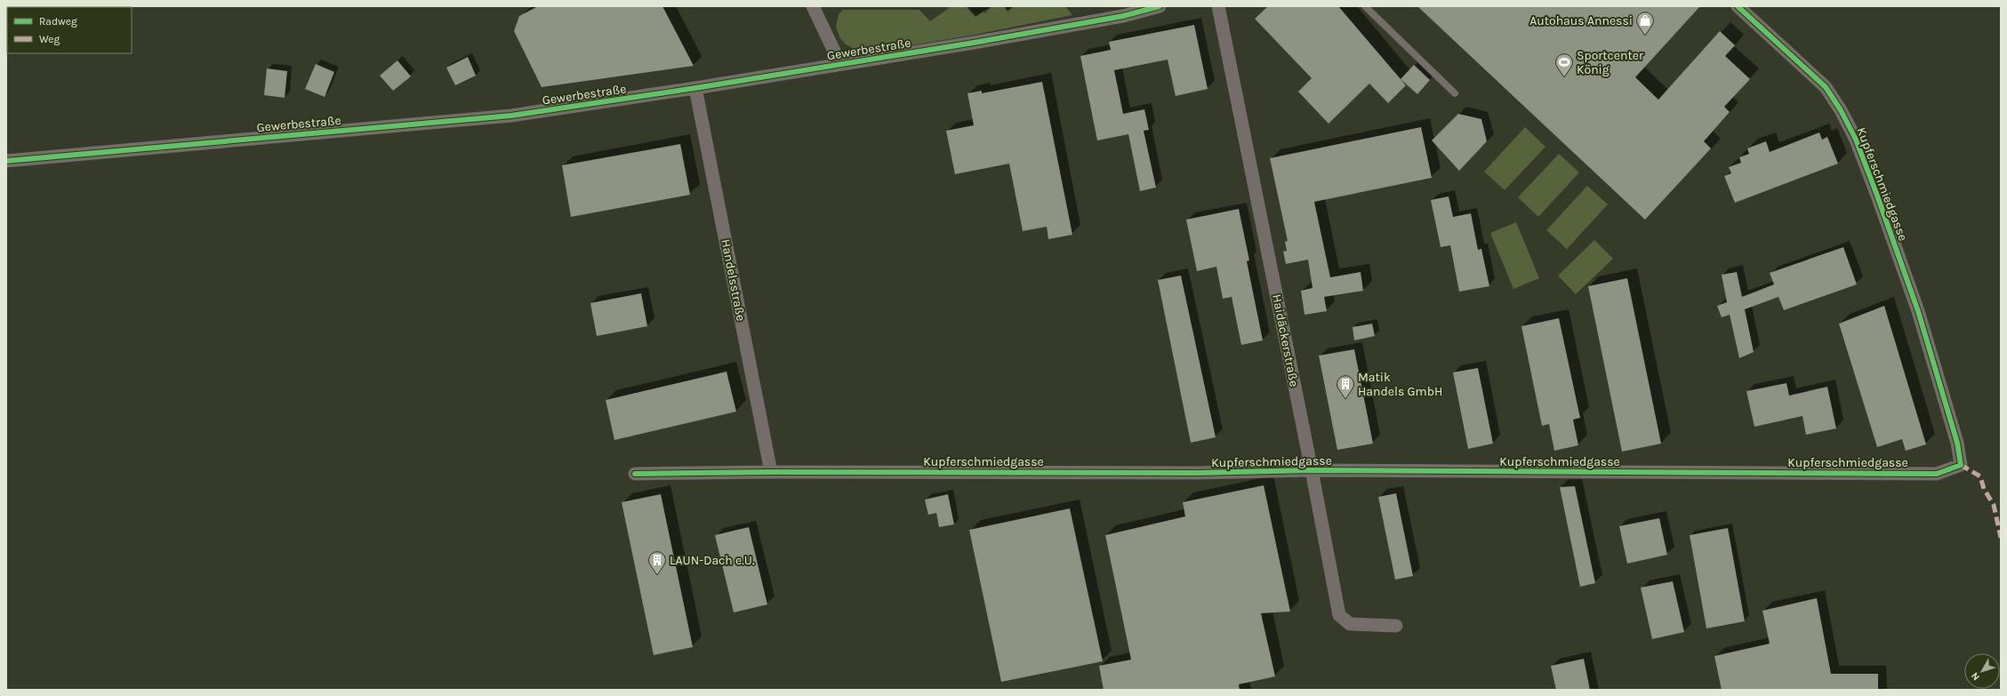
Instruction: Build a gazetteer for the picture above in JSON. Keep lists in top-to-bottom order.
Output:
{
  "streets": {
    "street": [
      "Gewerbestraße",
      "Kupferschmiedgasse",
      "Handelsstraße",
      "Haidäckerstraße"
    ]
  },
  "crossings": [
    ["Gewerbestraße", "Handelsstraße"],
    ["Kupferschmiedgasse", "Handelsstraße"],
    ["Kupferschmiedgasse", "Haidäckerstraße"]
  ],
  "places": {
    "shop": ["Autohaus Annessi"],
    "sports": ["Sportcenter König"],
    "building": ["Matik Handels GmbH", "LAUN-Dach e.U."]
  },
  "legend": ["Radweg", "Weg"],
  "north": "bottom left"
}
